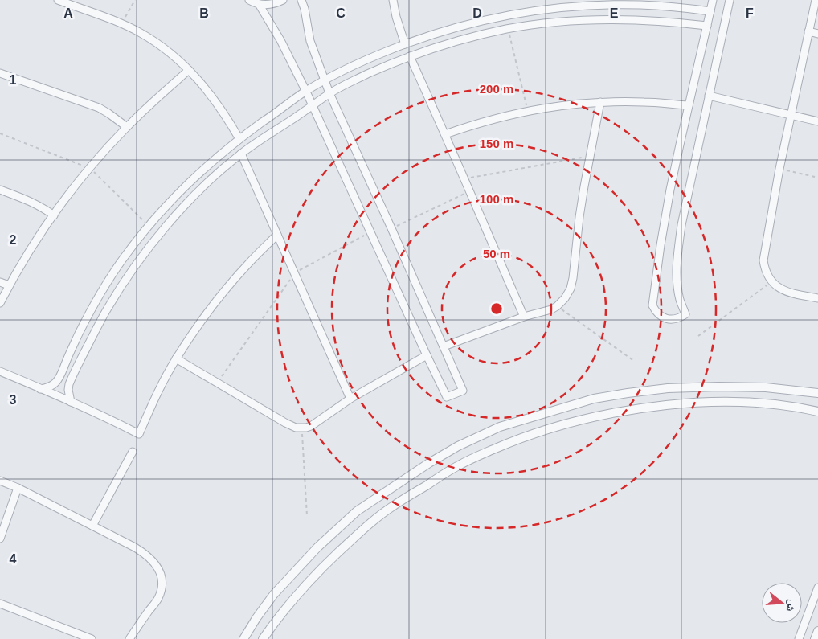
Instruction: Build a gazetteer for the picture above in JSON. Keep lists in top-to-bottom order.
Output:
{
  "north": "right",
  "grid": {
    "columns": [
      "A",
      "B",
      "C",
      "D",
      "E",
      "F"
    ],
    "rows": [
      "1",
      "2",
      "3",
      "4"
    ]
  },
  "rings": [
    "200 m",
    "150 m",
    "100 m",
    "50 m"
  ]
}
